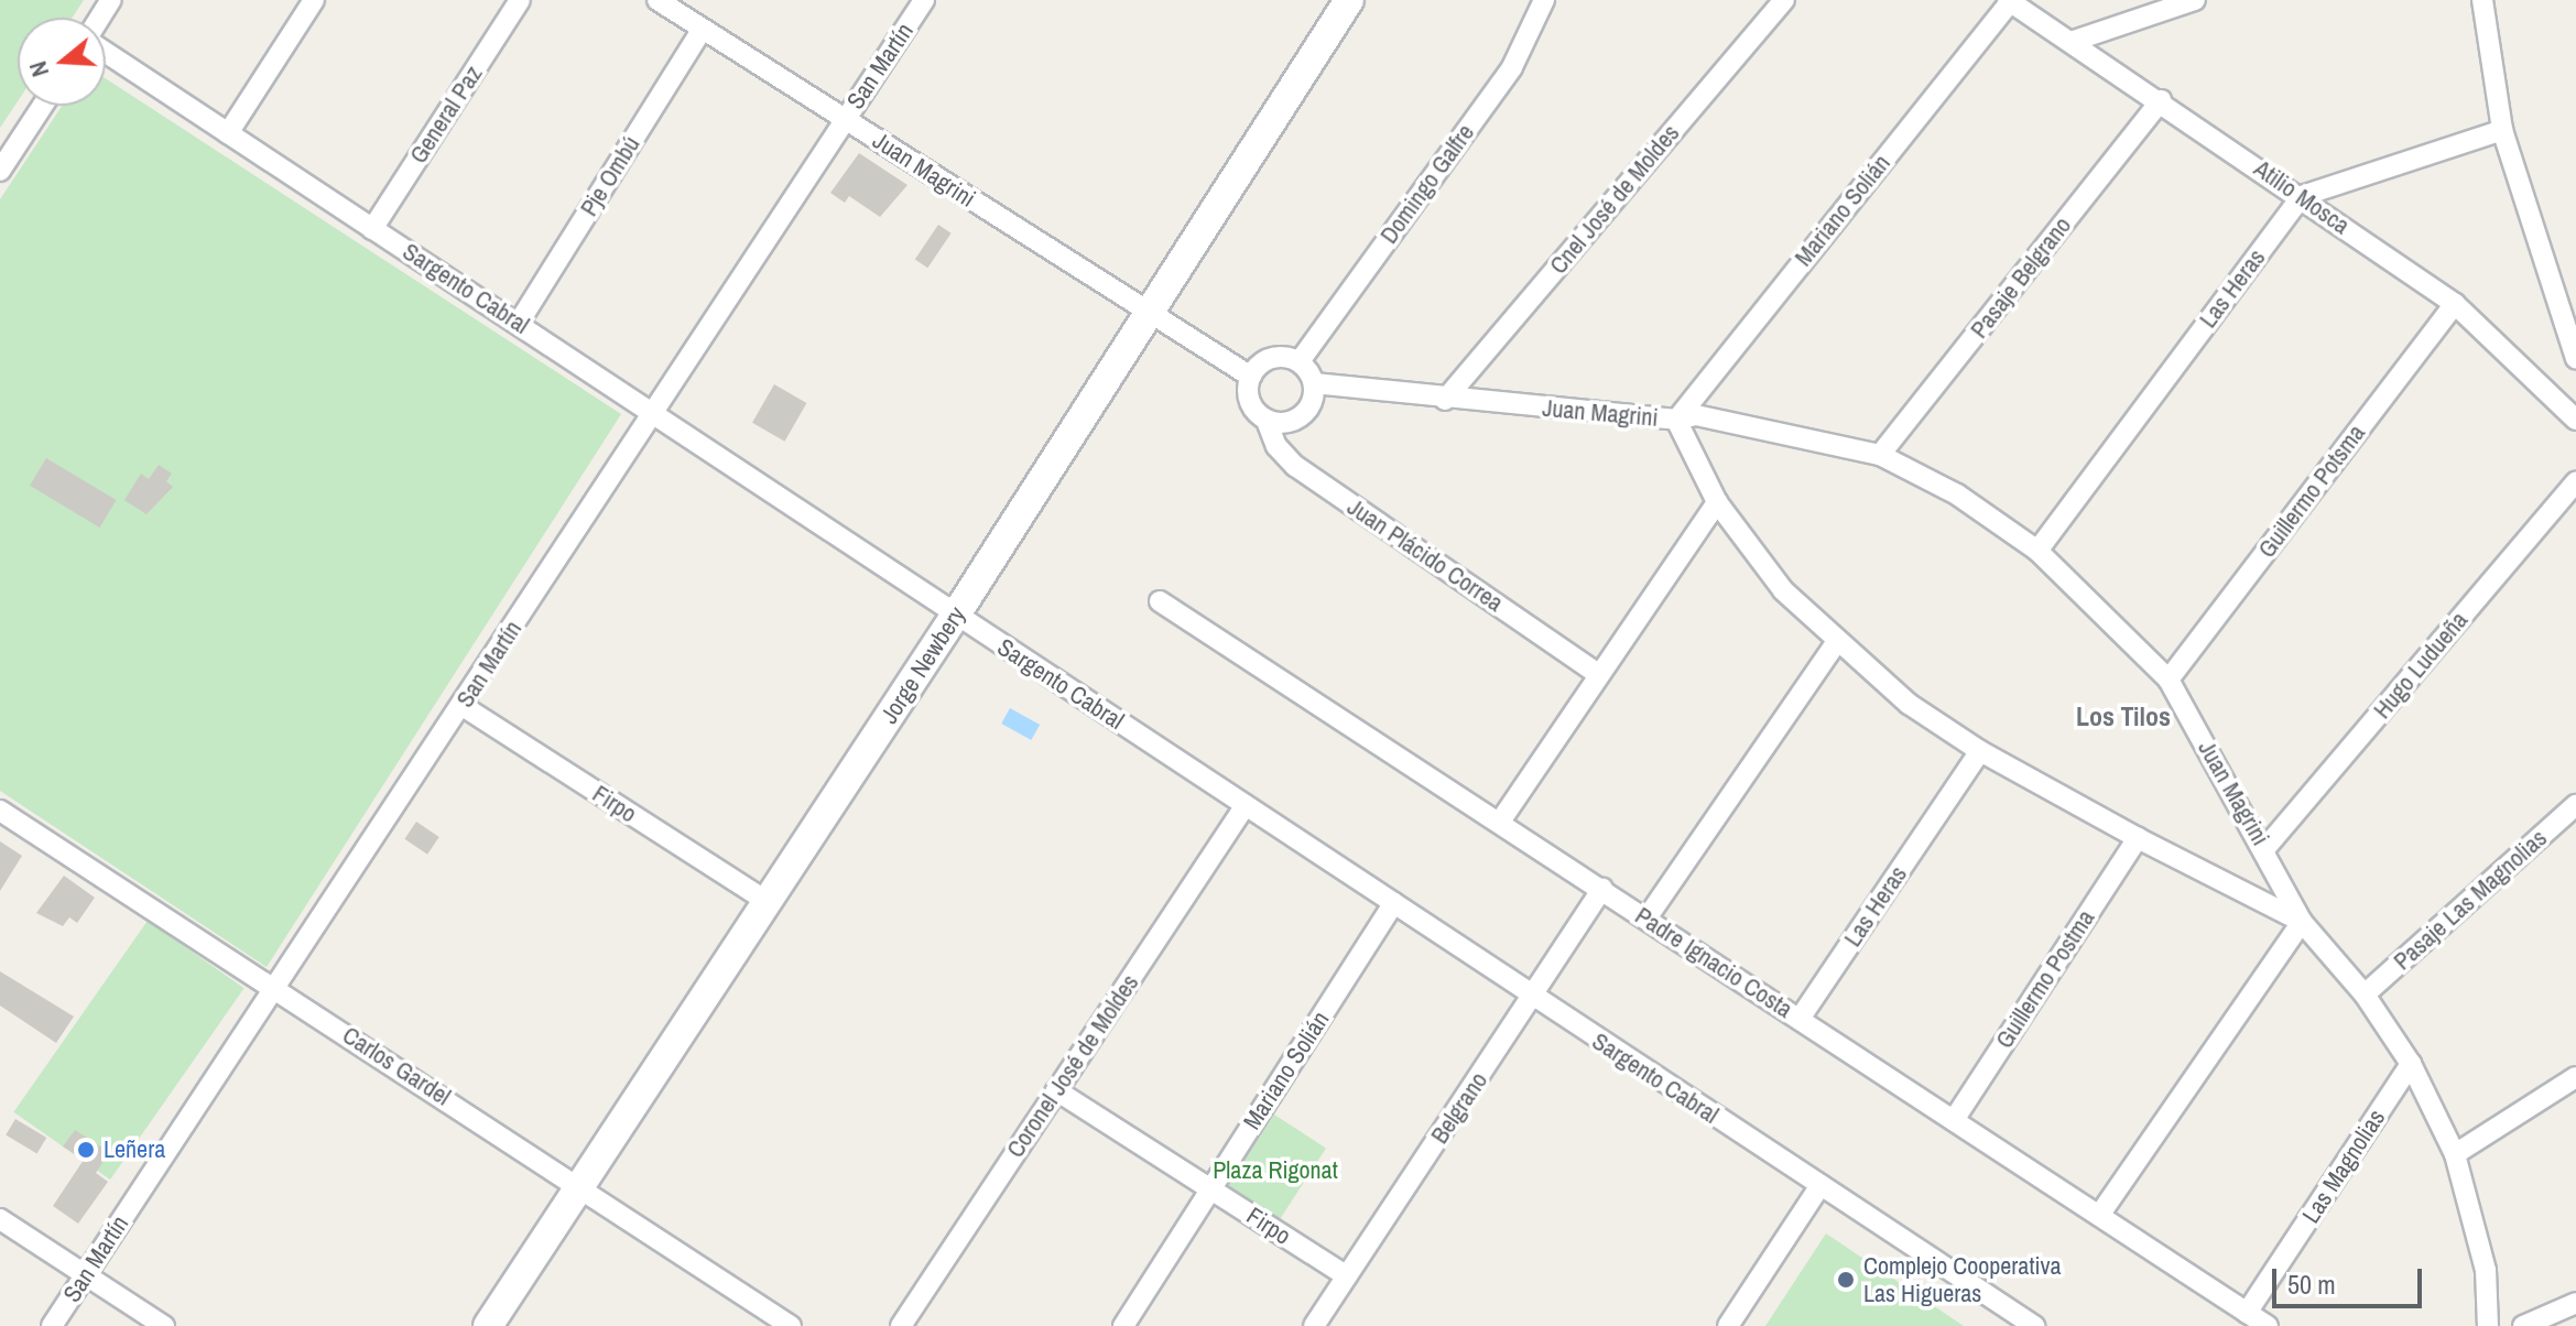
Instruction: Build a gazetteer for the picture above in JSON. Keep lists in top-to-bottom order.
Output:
{
  "streets": {
    "main road": ["Jorge Newbery"],
    "street": [
      "San Martín",
      "General Paz",
      "Juan Magrini",
      "Pje Ombú",
      "Domingo Galfre",
      "Atilio Mosca",
      "Cnel José de Moldes",
      "Mariano Solián",
      "Pasaje Belgrano",
      "Sargento Cabral",
      "Las Heras",
      "Guillermo Potsma",
      "Juan Plácido Correa",
      "Hugo Ludueña",
      "Firpo",
      "Pasaje Las Magnolias",
      "Padre Ignacio Costa",
      "Guillermo Postma",
      "Carlos Gardel",
      "Coronel José de Moldes",
      "Belgrano",
      "Las Magnolias"
    ]
  },
  "crossings": [
    ["San Martín", "Juan Magrini"],
    ["San Martín", "Sargento Cabral"],
    ["San Martín", "Firpo"],
    ["San Martín", "Carlos Gardel"],
    ["General Paz", "Sargento Cabral"],
    ["Juan Magrini", "Pje Ombú"],
    ["Juan Magrini", "Domingo Galfre"],
    ["Juan Magrini", "Cnel José de Moldes"],
    ["Juan Magrini", "Mariano Solián"],
    ["Juan Magrini", "Pasaje Belgrano"],
    ["Juan Magrini", "Las Heras"],
    ["Juan Magrini", "Guillermo Potsma"],
    ["Juan Magrini", "Juan Plácido Correa"],
    ["Juan Magrini", "Jorge Newbery"],
    ["Juan Magrini", "Hugo Ludueña"],
    ["Juan Magrini", "Pasaje Las Magnolias"],
    ["Juan Magrini", "Guillermo Postma"],
    ["Juan Magrini", "Las Magnolias"],
    ["Pje Ombú", "Sargento Cabral"],
    ["Domingo Galfre", "Juan Plácido Correa"],
    ["Atilio Mosca", "Mariano Solián"],
    ["Atilio Mosca", "Pasaje Belgrano"],
    ["Atilio Mosca", "Las Heras"],
    ["Atilio Mosca", "Guillermo Potsma"],
    ["Mariano Solián", "Sargento Cabral"],
    ["Mariano Solián", "Firpo"],
    ["Sargento Cabral", "Jorge Newbery"],
    ["Sargento Cabral", "Coronel José de Moldes"],
    ["Sargento Cabral", "Belgrano"],
    ["Las Heras", "Padre Ignacio Costa"],
    ["Jorge Newbery", "Firpo"],
    ["Jorge Newbery", "Carlos Gardel"],
    ["Firpo", "Coronel José de Moldes"],
    ["Firpo", "Belgrano"],
    ["Padre Ignacio Costa", "Guillermo Postma"],
    ["Padre Ignacio Costa", "Belgrano"],
    ["Padre Ignacio Costa", "Las Magnolias"]
  ],
  "districts": ["Los Tilos"],
  "parks": ["Plaza Rigonat"],
  "places": ["Leñera", "Complejo Cooperativa Las Higueras"],
  "scale_bar": "50 m",
  "north": "left"
}
